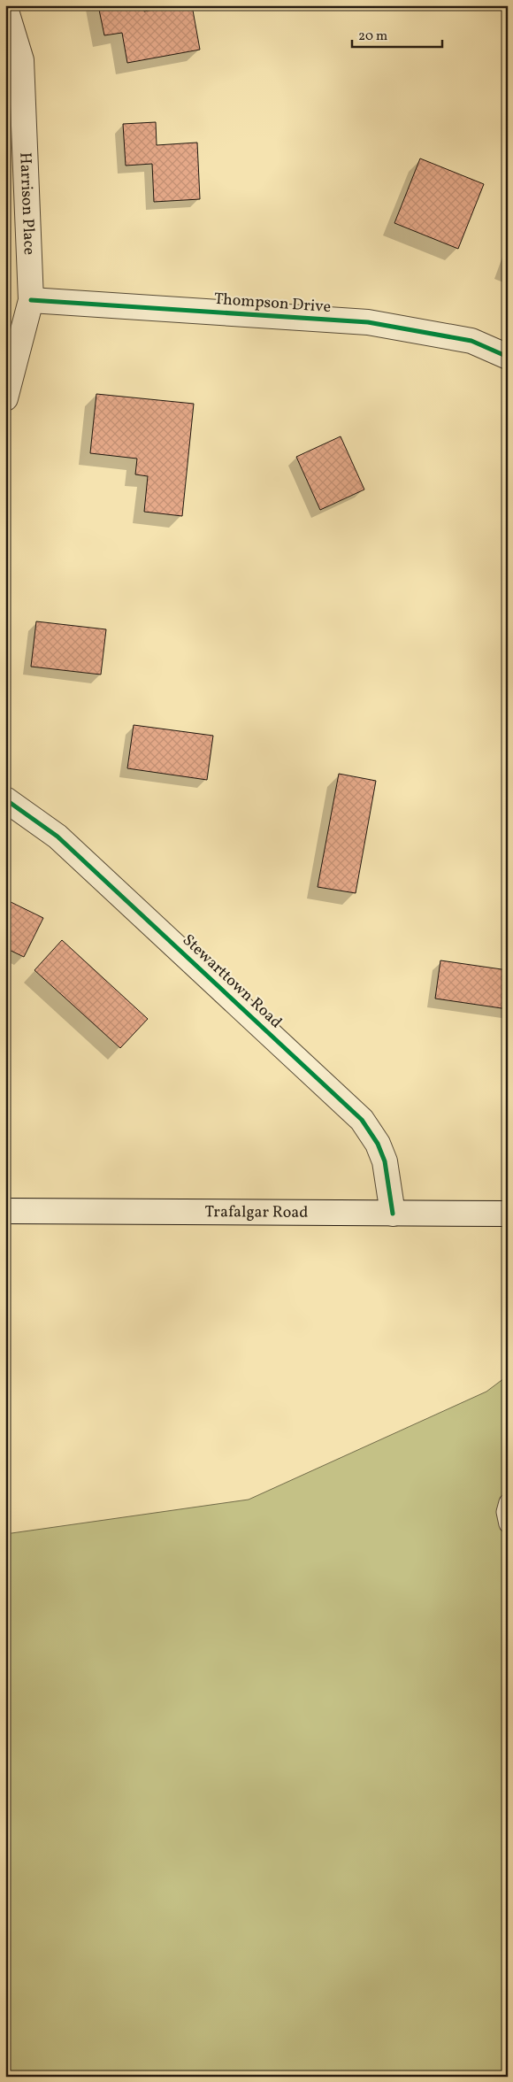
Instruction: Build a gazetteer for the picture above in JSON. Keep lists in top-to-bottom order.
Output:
{
  "streets": {
    "street": [
      "Harrison Place",
      "Thompson Drive",
      "Stewarttown Road",
      "Trafalgar Road"
    ]
  },
  "crossings": [
    ["Harrison Place", "Thompson Drive"],
    ["Stewarttown Road", "Trafalgar Road"]
  ],
  "scale_bar": "20 m"
}
